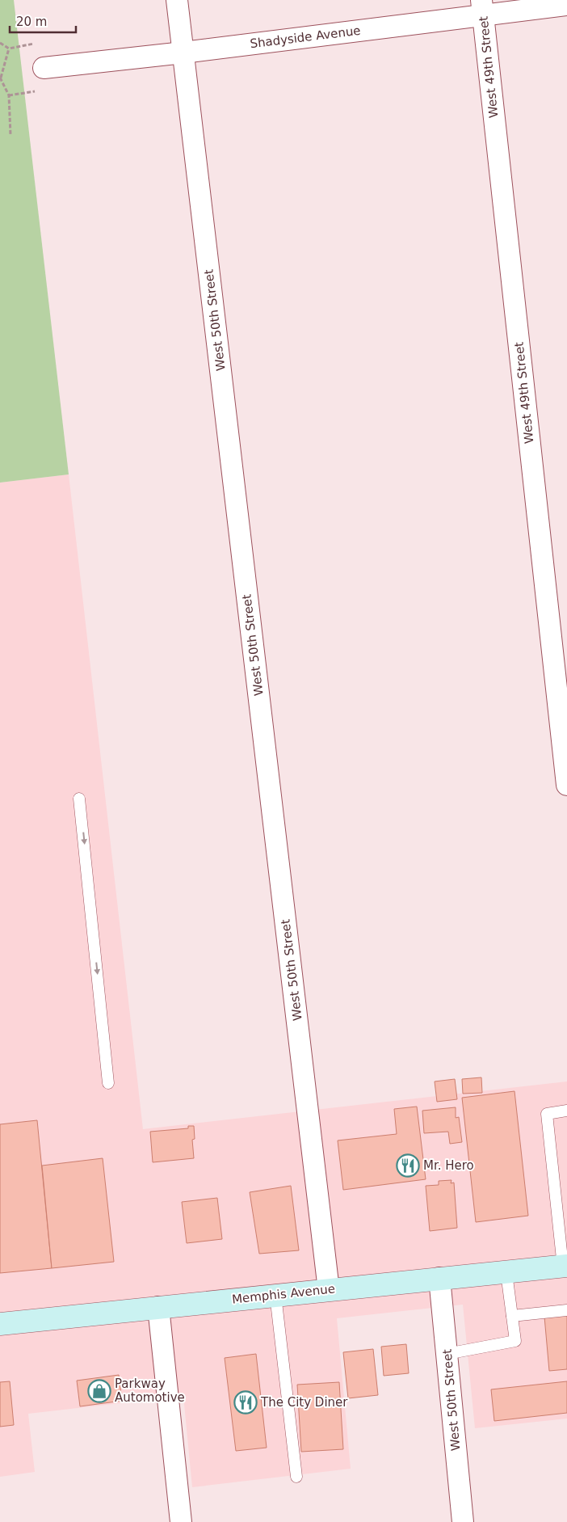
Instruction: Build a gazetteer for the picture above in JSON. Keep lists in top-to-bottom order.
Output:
{
  "streets": {
    "main road": ["Memphis Avenue"],
    "street": ["Shadyside Avenue", "West 49th Street", "West 50th Street"]
  },
  "crossings": [
    ["Shadyside Avenue", "West 49th Street"],
    ["Shadyside Avenue", "West 50th Street"],
    ["West 50th Street", "Memphis Avenue"]
  ],
  "places": {
    "restaurant": ["Mr. Hero", "The City Diner"],
    "shop": ["Parkway Automotive"]
  },
  "scale_bar": "20 m"
}
